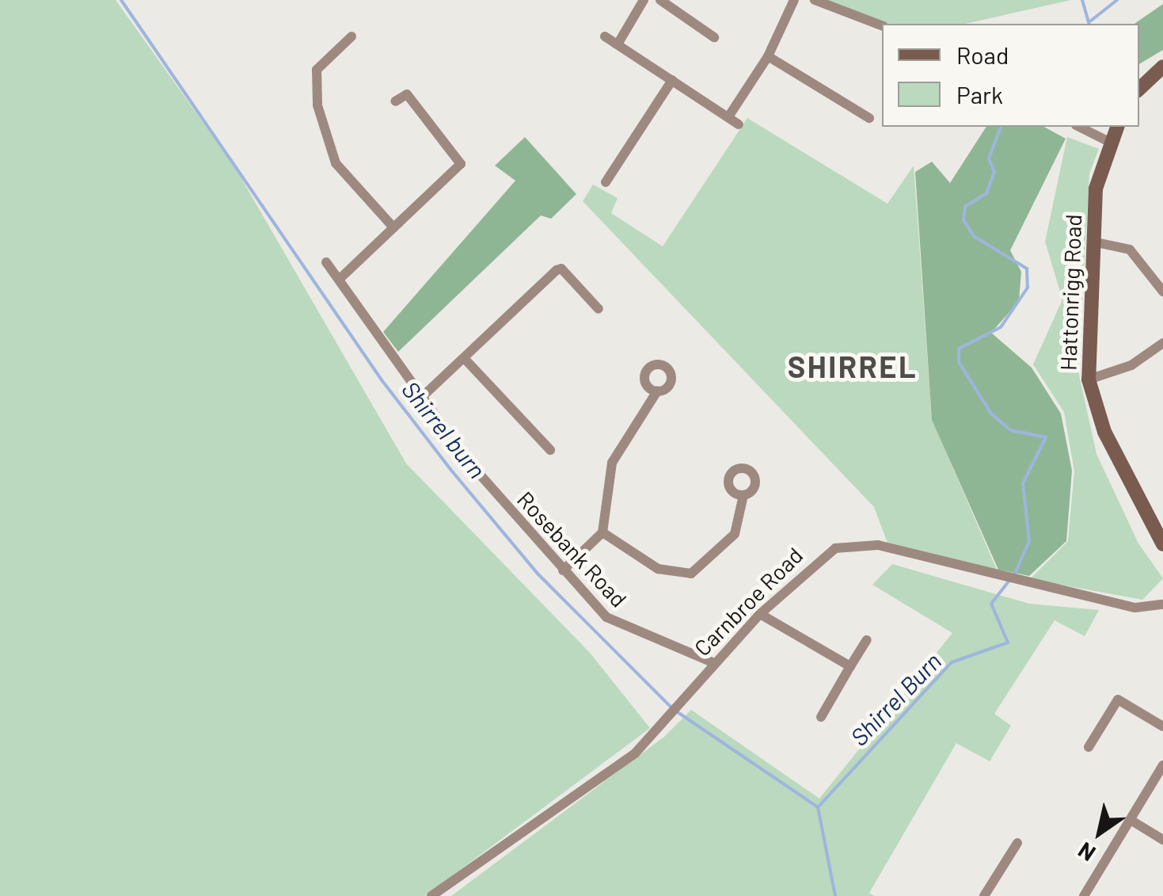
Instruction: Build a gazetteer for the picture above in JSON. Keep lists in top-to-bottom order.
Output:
{
  "streets": {
    "street": ["Hattonrigg Road", "Rosebank Road", "Carnbroe Road"]
  },
  "crossings": [
    ["Rosebank Road", "Carnbroe Road"]
  ],
  "districts": ["SHIRREL"],
  "water": ["Shirrel burn", "Shirrel Burn"],
  "legend": ["Road", "Park"],
  "north": "bottom left"
}
